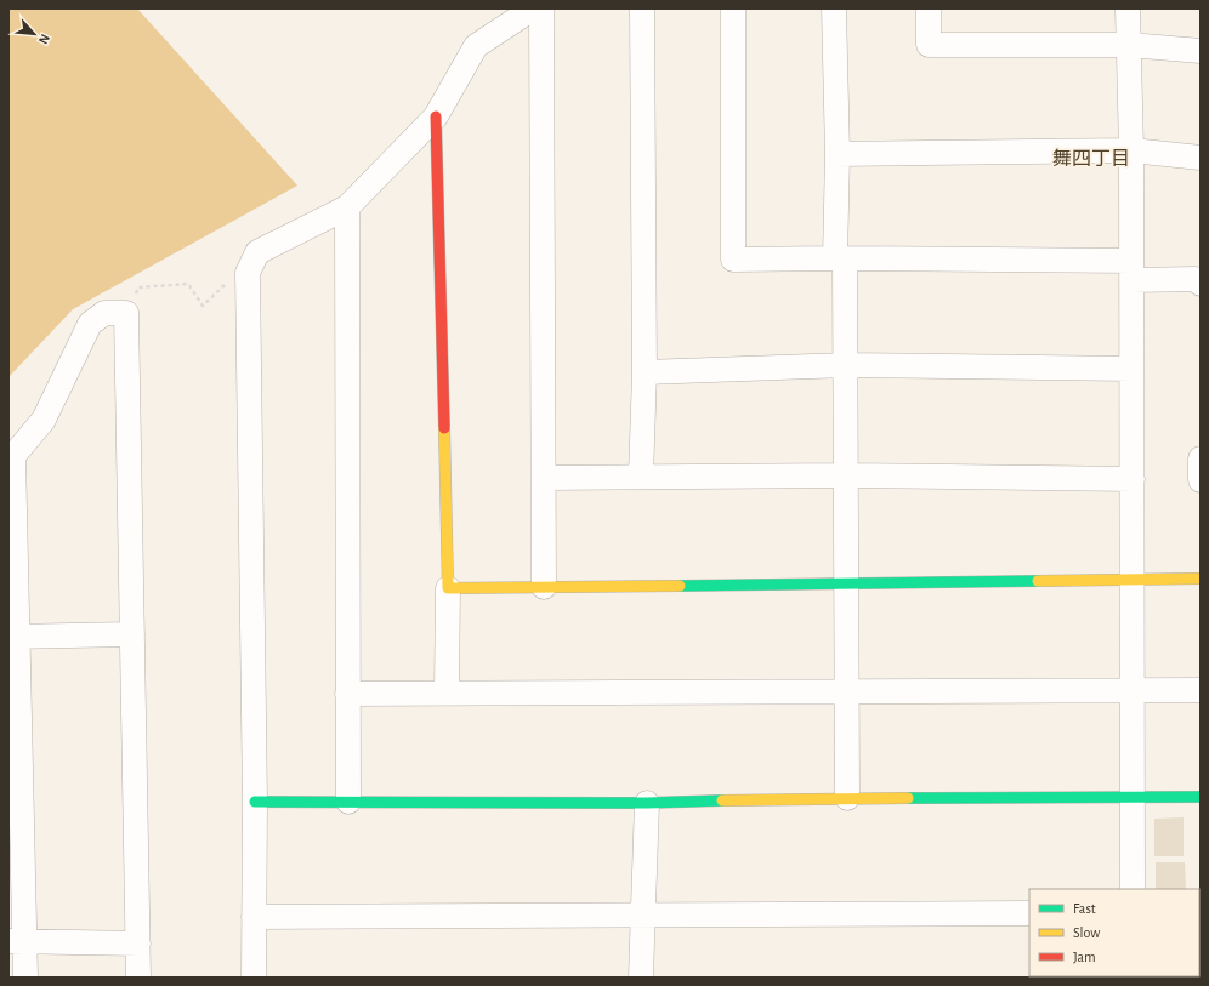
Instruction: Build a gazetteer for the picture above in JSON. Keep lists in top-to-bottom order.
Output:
{
  "districts": ["舞四丁目"],
  "legend": ["Fast", "Slow", "Jam"],
  "north": "bottom right"
}
